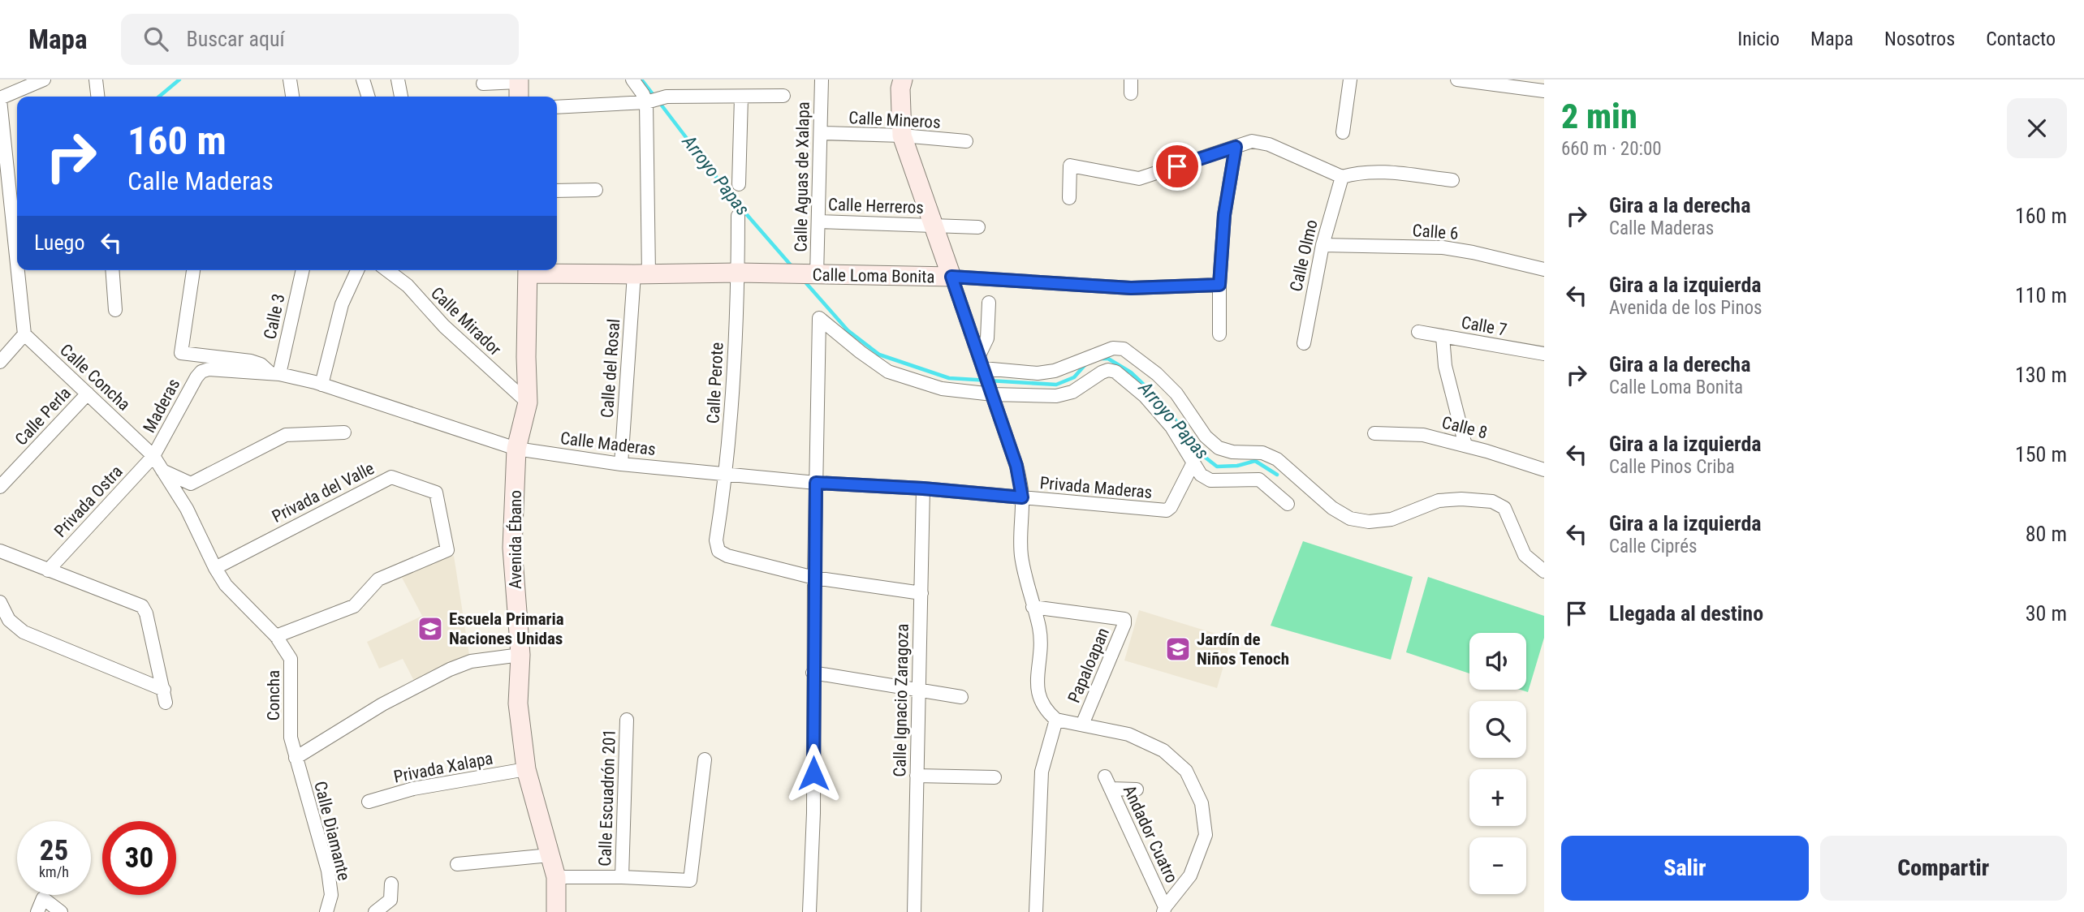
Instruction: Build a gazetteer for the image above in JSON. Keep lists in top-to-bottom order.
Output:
{
  "streets": {
    "main road": ["Calle Loma Bonita", "Avenida Ébano"],
    "street": [
      "Calle Mineros",
      "Calle Aguas de Xalapa",
      "Calle Herreros",
      "Calle 6",
      "Calle Olmo",
      "Calle 3",
      "Calle Mirador",
      "Calle 7",
      "Calle del Rosal",
      "Calle Concha",
      "Calle Perote",
      "Maderas",
      "Calle Perla",
      "Calle 8",
      "Calle Maderas",
      "Privada Maderas",
      "Privada del Valle",
      "Privada Ostra",
      "Papaloapan",
      "Concha",
      "Calle Ignacio Zaragoza",
      "Privada Xalapa",
      "Calle Escuadrón 201",
      "Calle Diamante",
      "Andador Cuatro"
    ]
  },
  "crossings": [
    ["Calle Mineros", "Calle Aguas de Xalapa"],
    ["Calle Aguas de Xalapa", "Calle Herreros"],
    ["Calle Aguas de Xalapa", "Calle Loma Bonita"],
    ["Calle 6", "Calle Olmo"],
    ["Calle Loma Bonita", "Calle del Rosal"],
    ["Calle Loma Bonita", "Calle Perote"],
    ["Calle 3", "Calle Maderas"],
    ["Calle Mirador", "Avenida Ébano"],
    ["Calle del Rosal", "Calle Maderas"],
    ["Calle Concha", "Maderas"],
    ["Calle Concha", "Calle Perla"],
    ["Calle Concha", "Privada del Valle"],
    ["Calle Concha", "Privada Ostra"],
    ["Calle Concha", "Concha"],
    ["Calle Perote", "Calle Maderas"],
    ["Maderas", "Calle Maderas"],
    ["Maderas", "Privada Ostra"],
    ["Calle Maderas", "Privada Maderas"],
    ["Calle Maderas", "Avenida Ébano"],
    ["Calle Maderas", "Calle Ignacio Zaragoza"],
    ["Privada del Valle", "Concha"],
    ["Avenida Ébano", "Privada Xalapa"],
    ["Concha", "Calle Diamante"]
  ],
  "water": ["Arroyo Papas"],
  "places": {
    "school or university": ["Escuela Primaria Naciones Unidas", "Jardín de Niños Tenoch"]
  },
  "page": {
    "header": "Mapa",
    "search": "Buscar aquí",
    "nav": [
      "Inicio",
      "Mapa",
      "Nosotros",
      "Contacto"
    ],
    "heading": ["2 min", "660 m · 20:00"],
    "turn": ["160 m", "Calle Maderas"],
    "list": [
      {
        "name": "Gira a la derecha",
        "note": "Calle Maderas",
        "value": "160 m"
      },
      {
        "name": "Gira a la izquierda",
        "note": "Avenida de los Pinos",
        "value": "110 m"
      },
      {
        "name": "Gira a la derecha",
        "note": "Calle Loma Bonita",
        "value": "130 m"
      },
      {
        "name": "Gira a la izquierda",
        "note": "Calle Pinos Criba",
        "value": "150 m"
      },
      {
        "name": "Gira a la izquierda",
        "note": "Calle Ciprés",
        "value": "80 m"
      },
      {
        "name": "Llegada al destino",
        "value": "30 m"
      }
    ],
    "then": "Luego",
    "map_buttons": ["+", "−"],
    "speed": "25 km/h",
    "limit": "30",
    "buttons": ["Salir", "Compartir"]
  }
}
